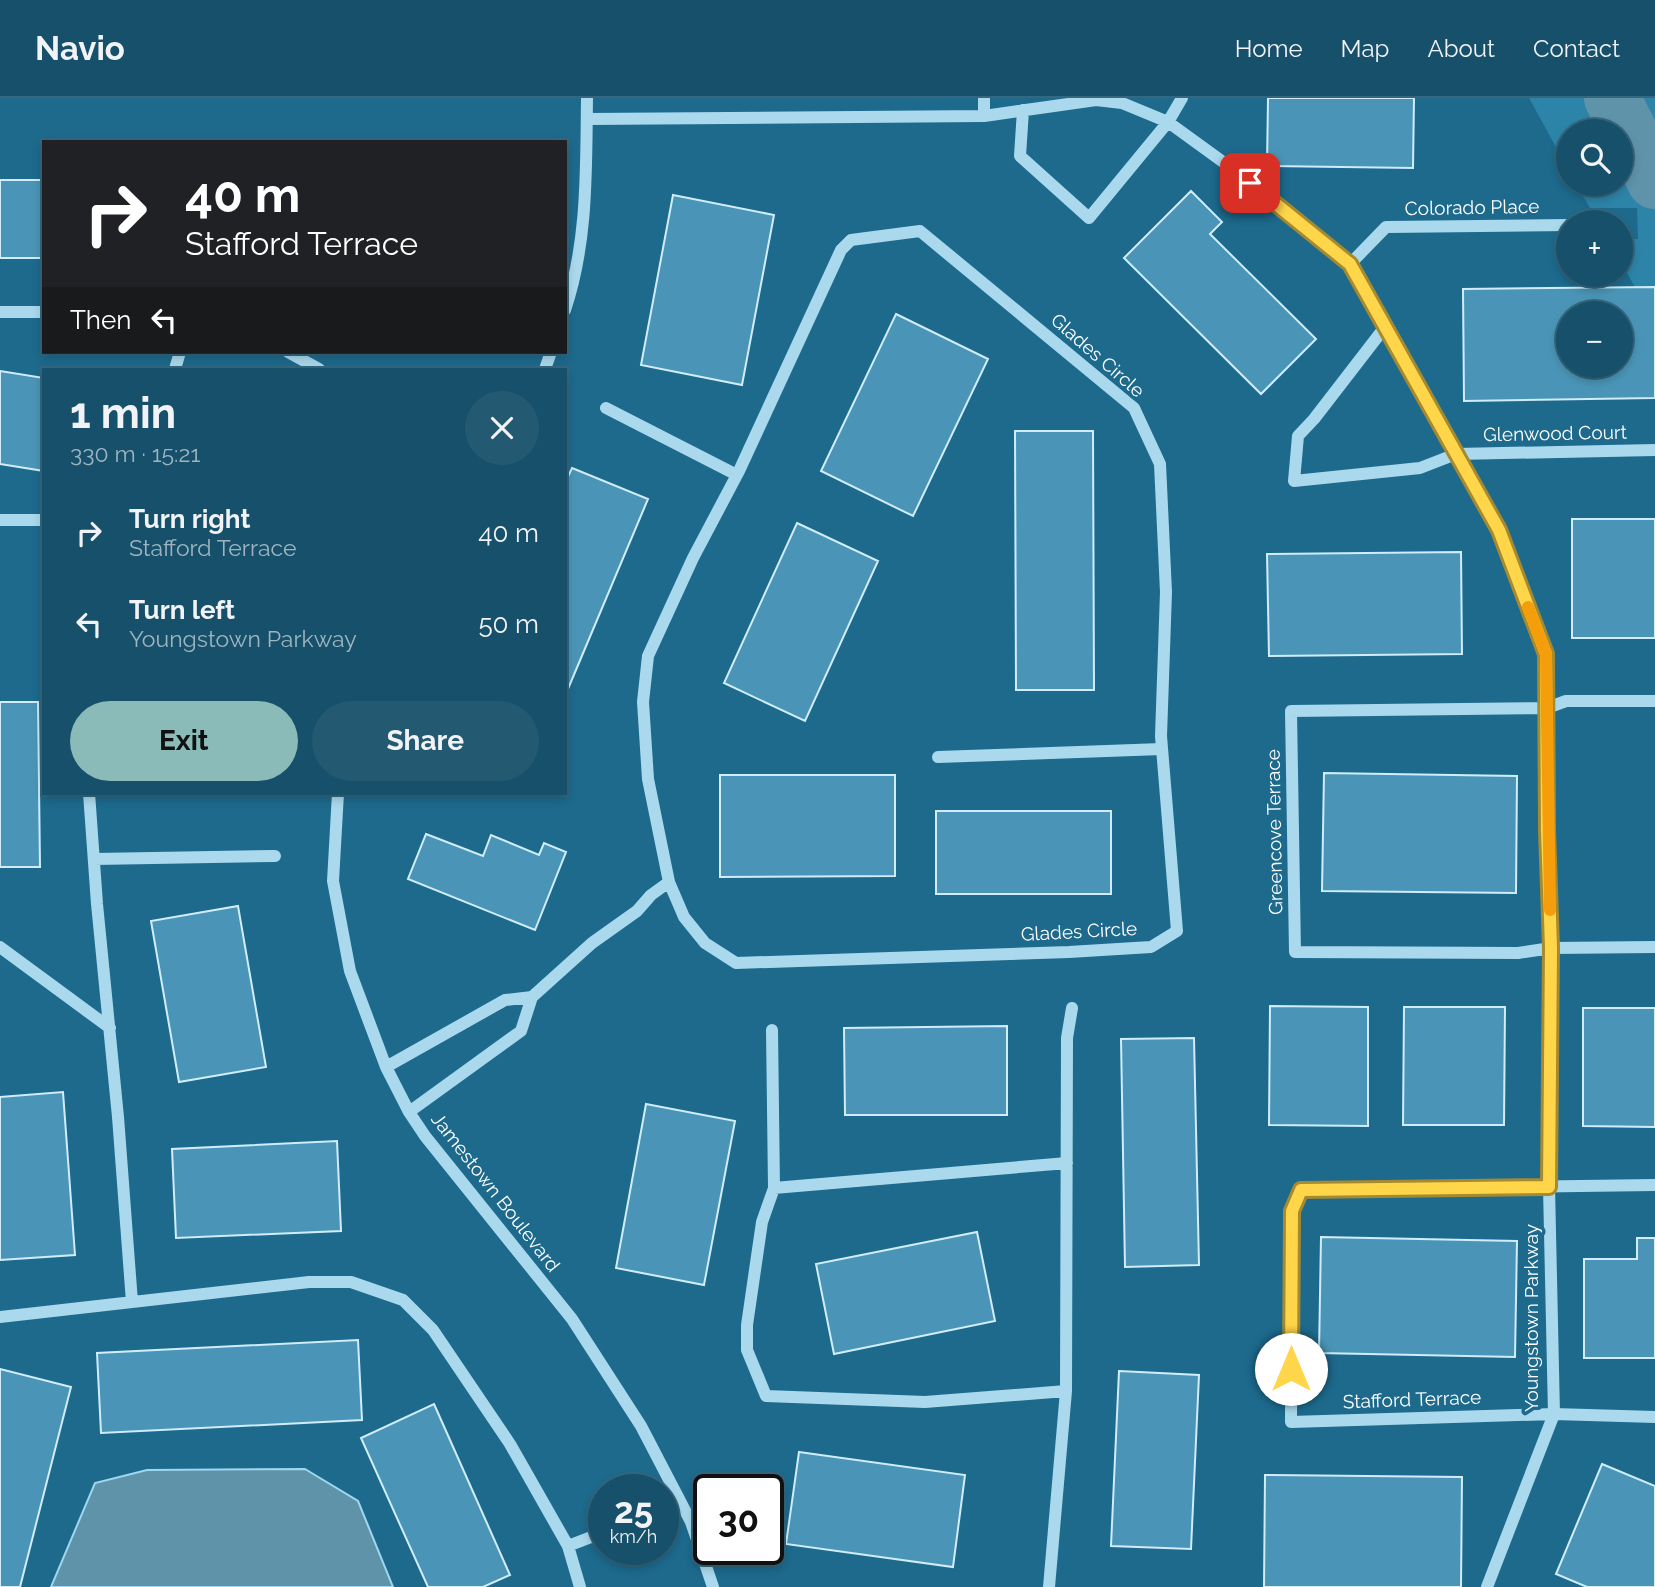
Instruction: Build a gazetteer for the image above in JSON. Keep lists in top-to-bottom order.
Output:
{
  "streets": {
    "street": [
      "Colorado Place",
      "Glades Circle",
      "Glenwood Court",
      "Greencove Terrace",
      "Jamestown Boulevard",
      "Youngstown Parkway",
      "Stafford Terrace"
    ]
  },
  "crossings": [
    ["Colorado Place", "Youngstown Parkway"],
    ["Glenwood Court", "Youngstown Parkway"],
    ["Greencove Terrace", "Youngstown Parkway"],
    ["Youngstown Parkway", "Stafford Terrace"]
  ],
  "page": {
    "header": "Navio",
    "nav": [
      "Home",
      "Map",
      "About",
      "Contact"
    ],
    "map_buttons": ["+", "−"],
    "turn": ["40 m", "Stafford Terrace"],
    "then": "Then",
    "heading": ["1 min", "330 m · 15:21"],
    "list": [
      {
        "name": "Turn right",
        "note": "Stafford Terrace",
        "value": "40 m"
      },
      {
        "name": "Turn left",
        "note": "Youngstown Parkway",
        "value": "50 m"
      }
    ],
    "buttons": ["Exit", "Share"],
    "speed": "25 km/h",
    "limit": "30"
  }
}
